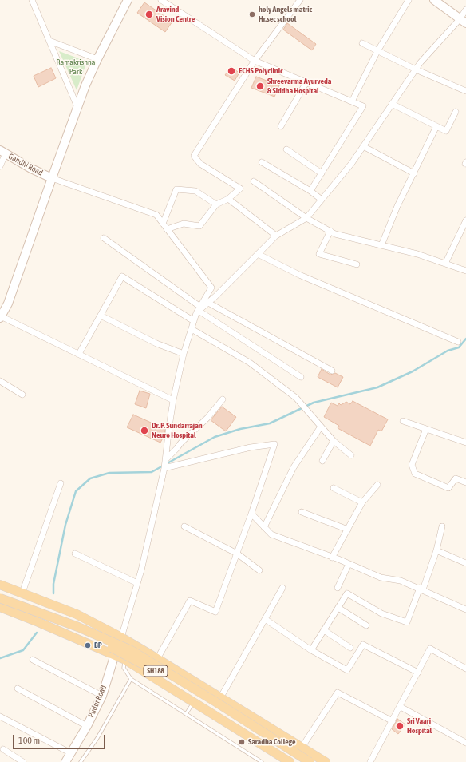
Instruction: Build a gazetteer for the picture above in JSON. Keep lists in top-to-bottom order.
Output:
{
  "streets": {
    "main road": ["SH188"],
    "street": ["Gandhi Road", "Pudur Road"]
  },
  "crossings": [
    ["SH188", "Pudur Road"]
  ],
  "parks": ["Ramakrishna Park"],
  "places": [
    "Aravind Vision Centre",
    "holy Angels matric Hr.sec school",
    "ECHS Polyclinic",
    "Shreevarma Ayurveda & Siddha Hospital",
    "Dr. P. Sundarrajan Neuro Hospital",
    "BP",
    "Sri Vaari Hospital",
    "Saradha College"
  ],
  "scale_bar": "100 m"
}
